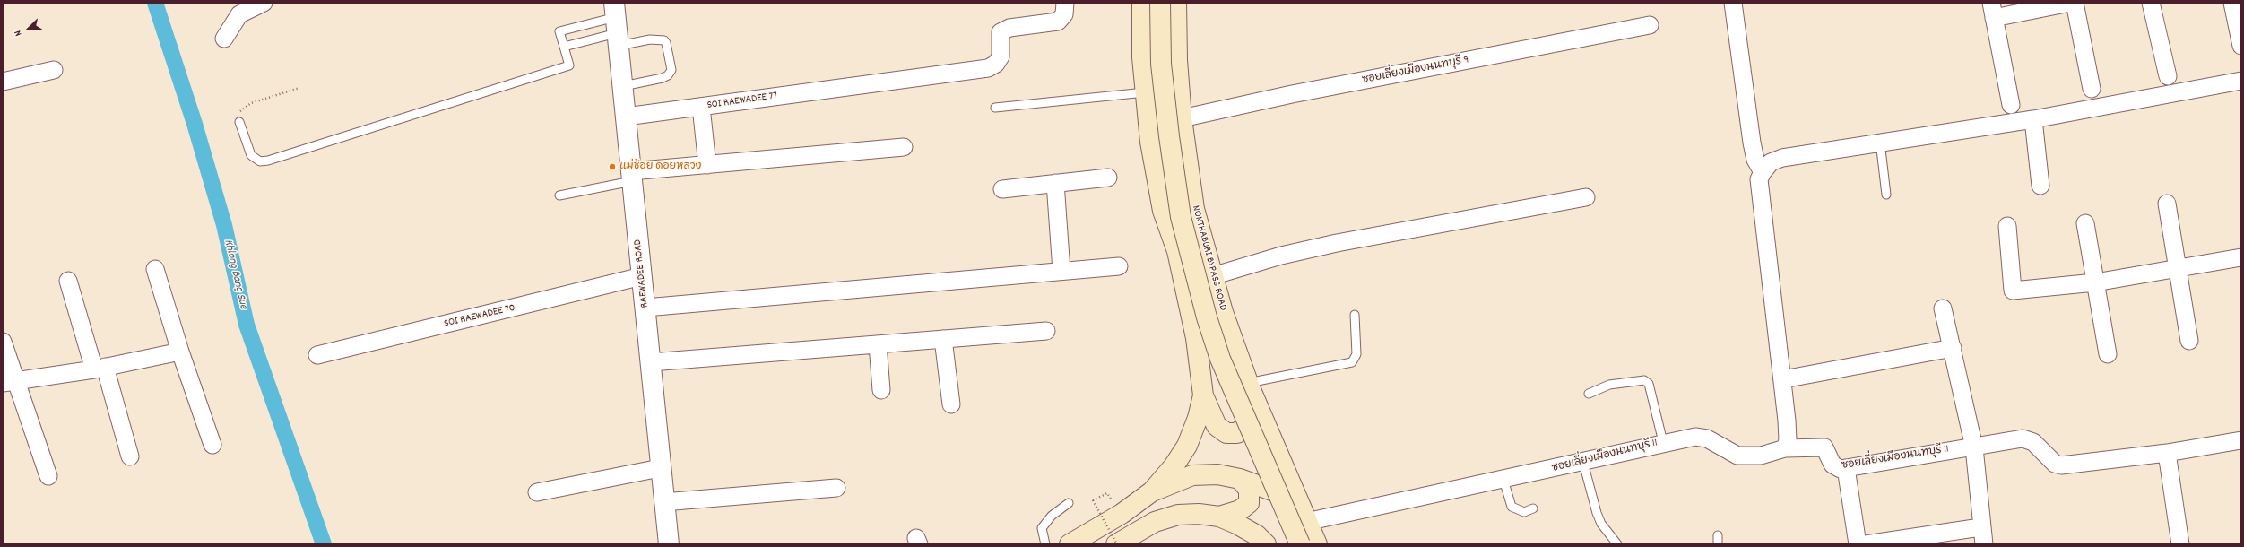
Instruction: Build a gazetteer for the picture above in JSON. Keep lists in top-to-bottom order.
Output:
{
  "streets": {
    "main road": ["NONTHABURI BYPASS ROAD"],
    "street": [
      "ซอยเลี่ยงเมืองนนทบุรี 9",
      "SOI RAEWADEE 77",
      "RAEWADEE ROAD",
      "SOI RAEWADEE 70",
      "ซอยเลี่ยงเมืองนนทบุรี 11"
    ]
  },
  "crossings": [
    ["ซอยเลี่ยงเมืองนนทบุรี 9", "NONTHABURI BYPASS ROAD"],
    ["SOI RAEWADEE 77", "RAEWADEE ROAD"],
    ["NONTHABURI BYPASS ROAD", "ซอยเลี่ยงเมืองนนทบุรี 11"],
    ["RAEWADEE ROAD", "SOI RAEWADEE 70"]
  ],
  "water": ["Khlong Bang Sue"],
  "places": ["แม่ช้อย ดอยหลวง"],
  "north": "bottom left"
}
